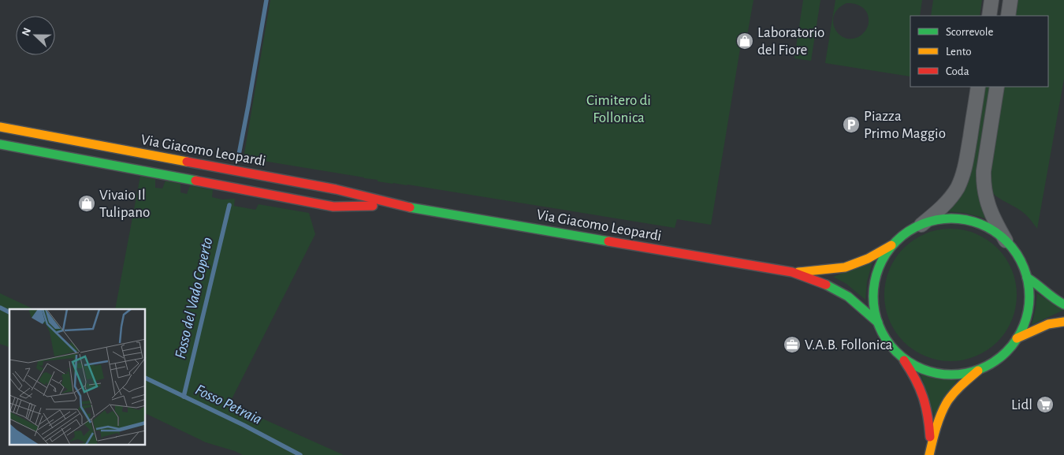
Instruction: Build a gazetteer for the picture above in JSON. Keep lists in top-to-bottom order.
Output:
{
  "streets": {
    "main road": ["Via Giacomo Leopardi"]
  },
  "water": ["Fosso del Vado Coperto", "Fosso Petraia"],
  "parks": ["Cimitero di Follonica"],
  "places": {
    "shop": ["Laboratorio del Fiore", "Vivaio Il Tulipano"],
    "parking": ["Piazza Primo Maggio"],
    "office": ["V.A.B. Follonica"],
    "supermarket": ["Lidl"]
  },
  "legend": ["Scorrevole", "Lento", "Coda"],
  "north": "left"
}
